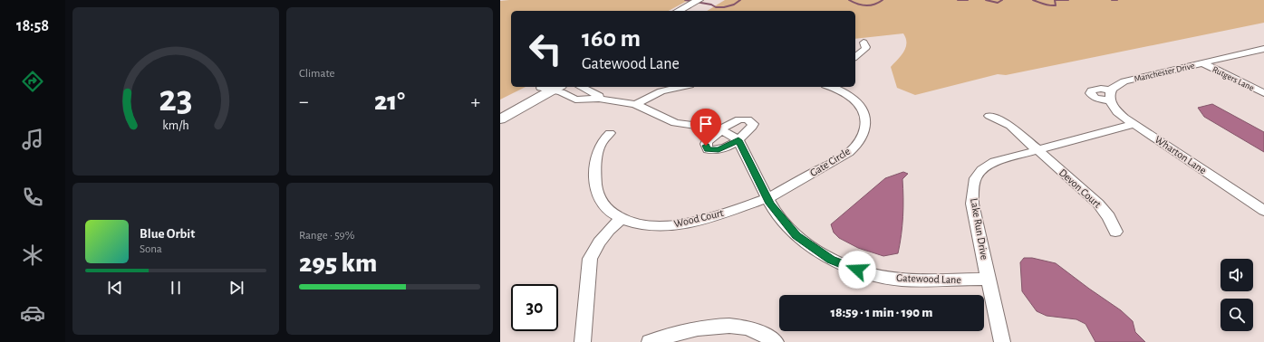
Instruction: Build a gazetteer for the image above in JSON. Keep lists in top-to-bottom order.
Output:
{
  "streets": {
    "street": [
      "Manchester Drive",
      "Rutgers Lane",
      "Wharton Lane",
      "Gate Circle",
      "Devon Court",
      "Wood Court",
      "Lake Run Drive",
      "Gatewood Lane"
    ]
  },
  "crossings": [
    ["Manchester Drive", "Rutgers Lane"],
    ["Manchester Drive", "Wharton Lane"],
    ["Wharton Lane", "Lake Run Drive"],
    ["Gate Circle", "Wood Court"],
    ["Gate Circle", "Gatewood Lane"],
    ["Devon Court", "Lake Run Drive"],
    ["Wood Court", "Gatewood Lane"],
    ["Lake Run Drive", "Gatewood Lane"]
  ],
  "page": {
    "tabs": "18:58",
    "tile": [
      "Climate",
      ["Range · 59%", "295 km"]
    ],
    "turn": ["160 m", "Gatewood Lane"],
    "heat": ["−", "21°", "+"],
    "song": ["Blue Orbit", "Sona"],
    "limit": "30",
    "trip": "18:59 · 1 min · 190 m",
    "gauge": ["23", "km/h"]
  }
}
